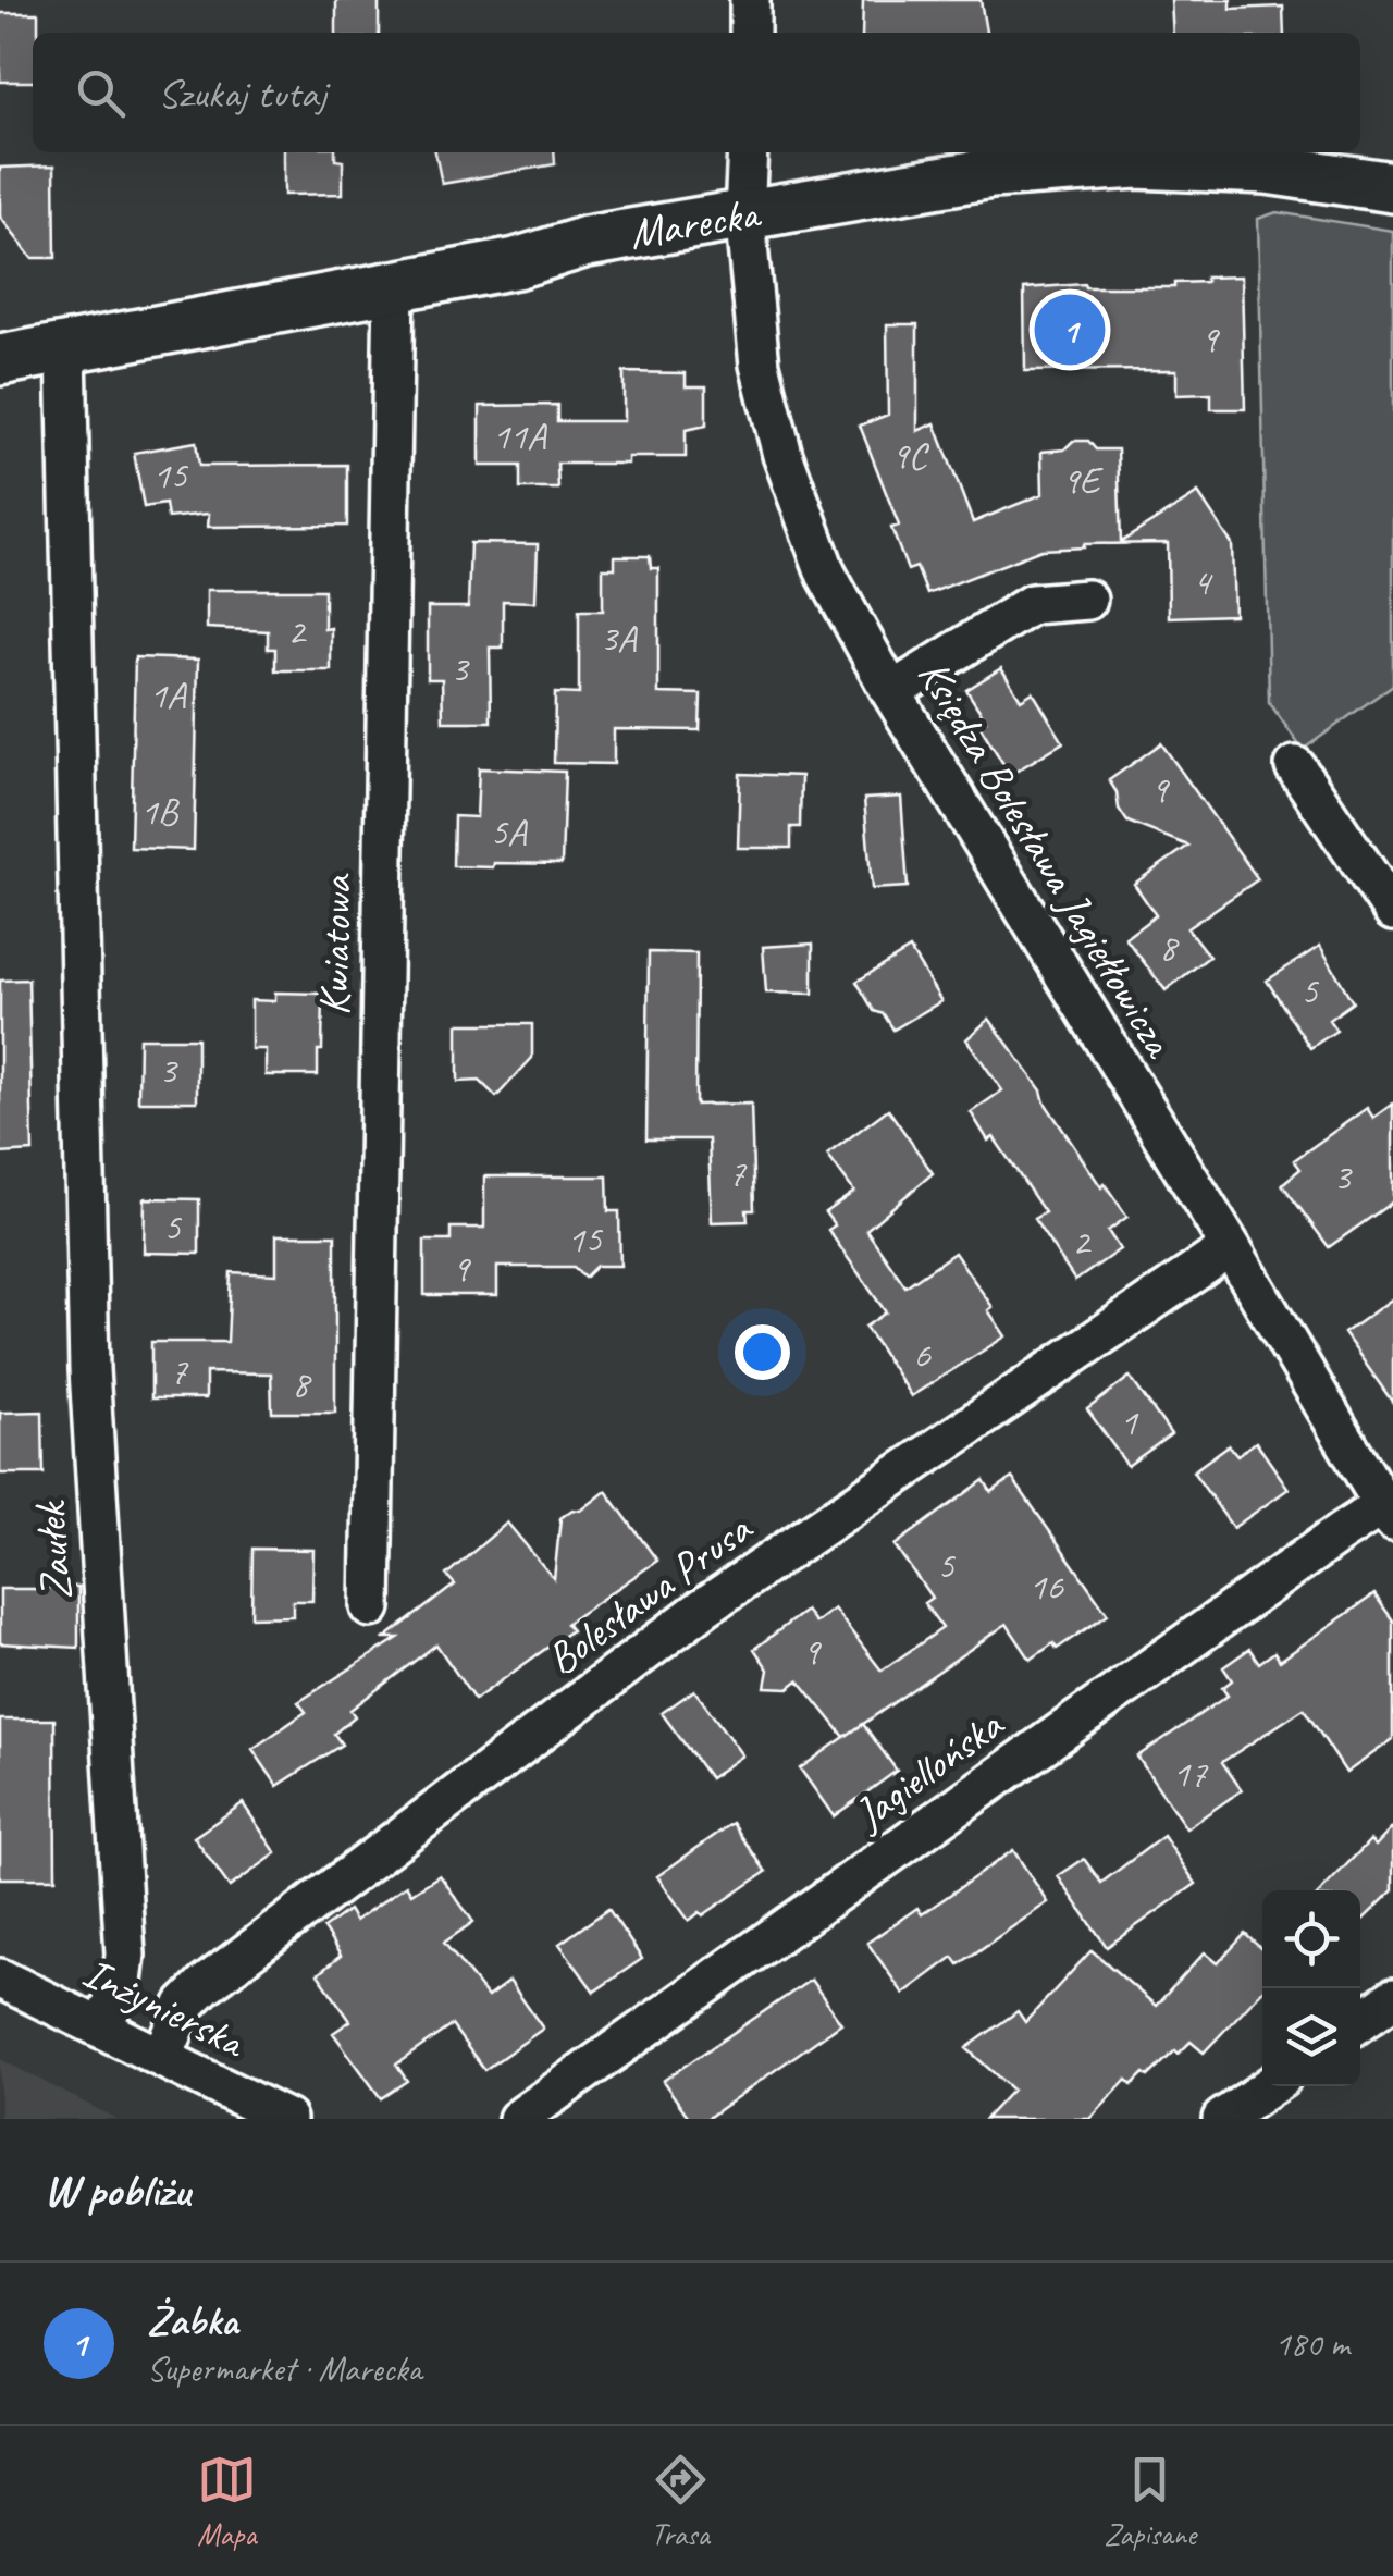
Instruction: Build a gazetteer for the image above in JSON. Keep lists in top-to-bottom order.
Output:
{
  "streets": {
    "street": [
      "Marecka",
      "Księdza Bolesława Jagiełłowicza",
      "Kwiatowa",
      "Zaułek",
      "Bolesława Prusa",
      "Jagiellońska",
      "Inżynierska"
    ]
  },
  "crossings": [
    ["Marecka", "Księdza Bolesława Jagiełłowicza"],
    ["Marecka", "Kwiatowa"],
    ["Marecka", "Zaułek"],
    ["Księdza Bolesława Jagiełłowicza", "Bolesława Prusa"],
    ["Księdza Bolesława Jagiełłowicza", "Jagiellońska"],
    ["Zaułek", "Inżynierska"],
    ["Bolesława Prusa", "Inżynierska"]
  ],
  "house_numbers": [
    "9",
    "11A",
    "9C",
    "15",
    "9E",
    "4",
    "2",
    "3A",
    "3",
    "1A",
    "9",
    "1B",
    "5A",
    "8",
    "5",
    "3",
    "7",
    "3",
    "5",
    "15",
    "2",
    "9",
    "6",
    "7",
    "8",
    "1",
    "5",
    "16",
    "9",
    "17"
  ],
  "page": {
    "search": "Szukaj tutaj",
    "pins": "1",
    "heading": "W pobliżu",
    "list": [
      {
        "mark": "1",
        "name": "Żabka",
        "note": "Supermarket · Marecka",
        "value": "180 m"
      }
    ],
    "nav": ["Mapa", "Trasa", "Zapisane"]
  }
}
